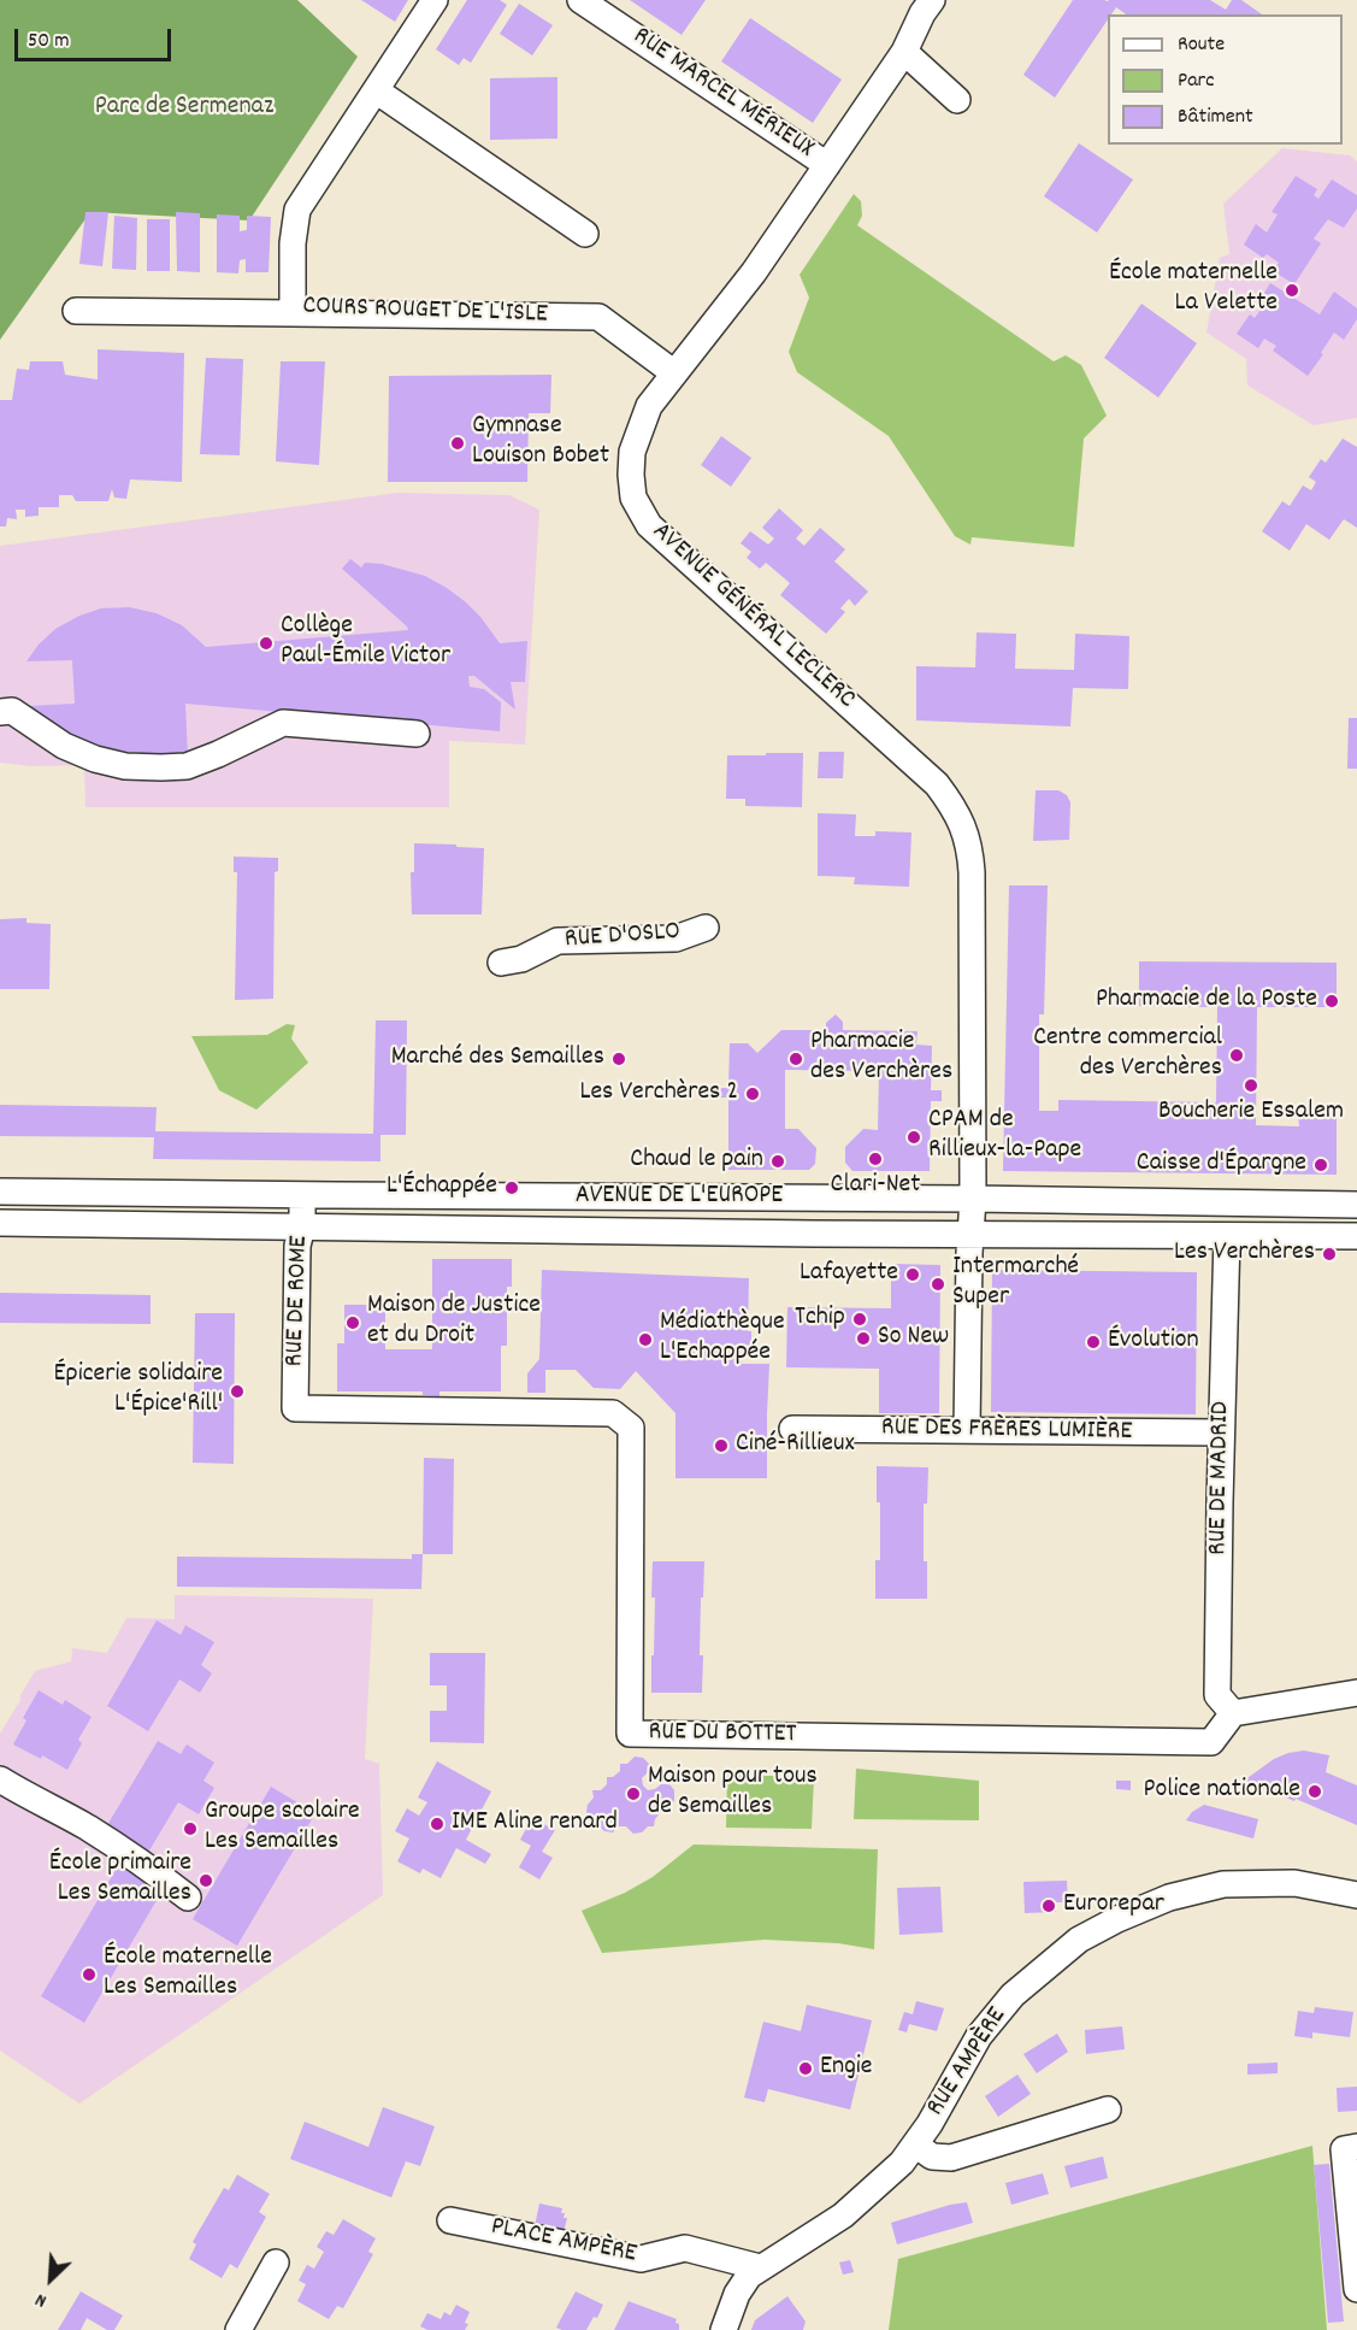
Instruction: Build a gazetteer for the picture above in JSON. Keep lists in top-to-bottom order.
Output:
{
  "streets": {
    "street": [
      "RUE MARCEL MÉRIEUX",
      "COURS ROUGET DE L'ISLE",
      "AVENUE GÉNÉRAL LECLERC",
      "RUE D'OSLO",
      "AVENUE DE L'EUROPE",
      "RUE DE ROME",
      "RUE DES FRÈRES LUMIÈRE",
      "RUE DE MADRID",
      "RUE DU BOTTET",
      "RUE AMPÈRE",
      "PLACE AMPÈRE"
    ]
  },
  "crossings": [
    ["RUE MARCEL MÉRIEUX", "AVENUE GÉNÉRAL LECLERC"],
    ["COURS ROUGET DE L'ISLE", "AVENUE GÉNÉRAL LECLERC"],
    ["AVENUE GÉNÉRAL LECLERC", "AVENUE DE L'EUROPE"],
    ["AVENUE GÉNÉRAL LECLERC", "RUE DES FRÈRES LUMIÈRE"],
    ["AVENUE DE L'EUROPE", "RUE DE ROME"],
    ["AVENUE DE L'EUROPE", "RUE DE MADRID"],
    ["RUE DE ROME", "RUE DU BOTTET"],
    ["RUE DES FRÈRES LUMIÈRE", "RUE DE MADRID"],
    ["RUE DE MADRID", "RUE DU BOTTET"],
    ["RUE AMPÈRE", "PLACE AMPÈRE"]
  ],
  "parks": ["Parc de Sermenaz"],
  "places": [
    "École maternelle La Velette",
    "Gymnase Louison Bobet",
    "Collège Paul-Émile Victor",
    "Pharmacie de la Poste",
    "Centre commercial des Verchères",
    "Marché des Semailles",
    "Pharmacie des Verchères",
    "Boucherie Essalem",
    "Les Verchères 2",
    "CPAM de Rillieux-la-Pape",
    "Clari-Net",
    "Chaud le pain",
    "Caisse d'Épargne",
    "L'Échappée",
    "Les Verchères",
    "Lafayette",
    "Intermarché Super",
    "Tchip",
    "Maison de Justice et du Droit",
    "So New",
    "Médiathèque L'Echappée",
    "Évolution",
    "Épicerie solidaire L'Épice'Rill'",
    "Ciné-Rillieux",
    "Police nationale",
    "Maison pour tous de Semailles",
    "IME Aline renard",
    "Groupe scolaire Les Semailles",
    "École primaire Les Semailles",
    "Eurorepar",
    "École maternelle Les Semailles",
    "Engie"
  ],
  "legend": ["Route", "Parc", "Bâtiment"],
  "scale_bar": "50 m",
  "north": "bottom left"
}
